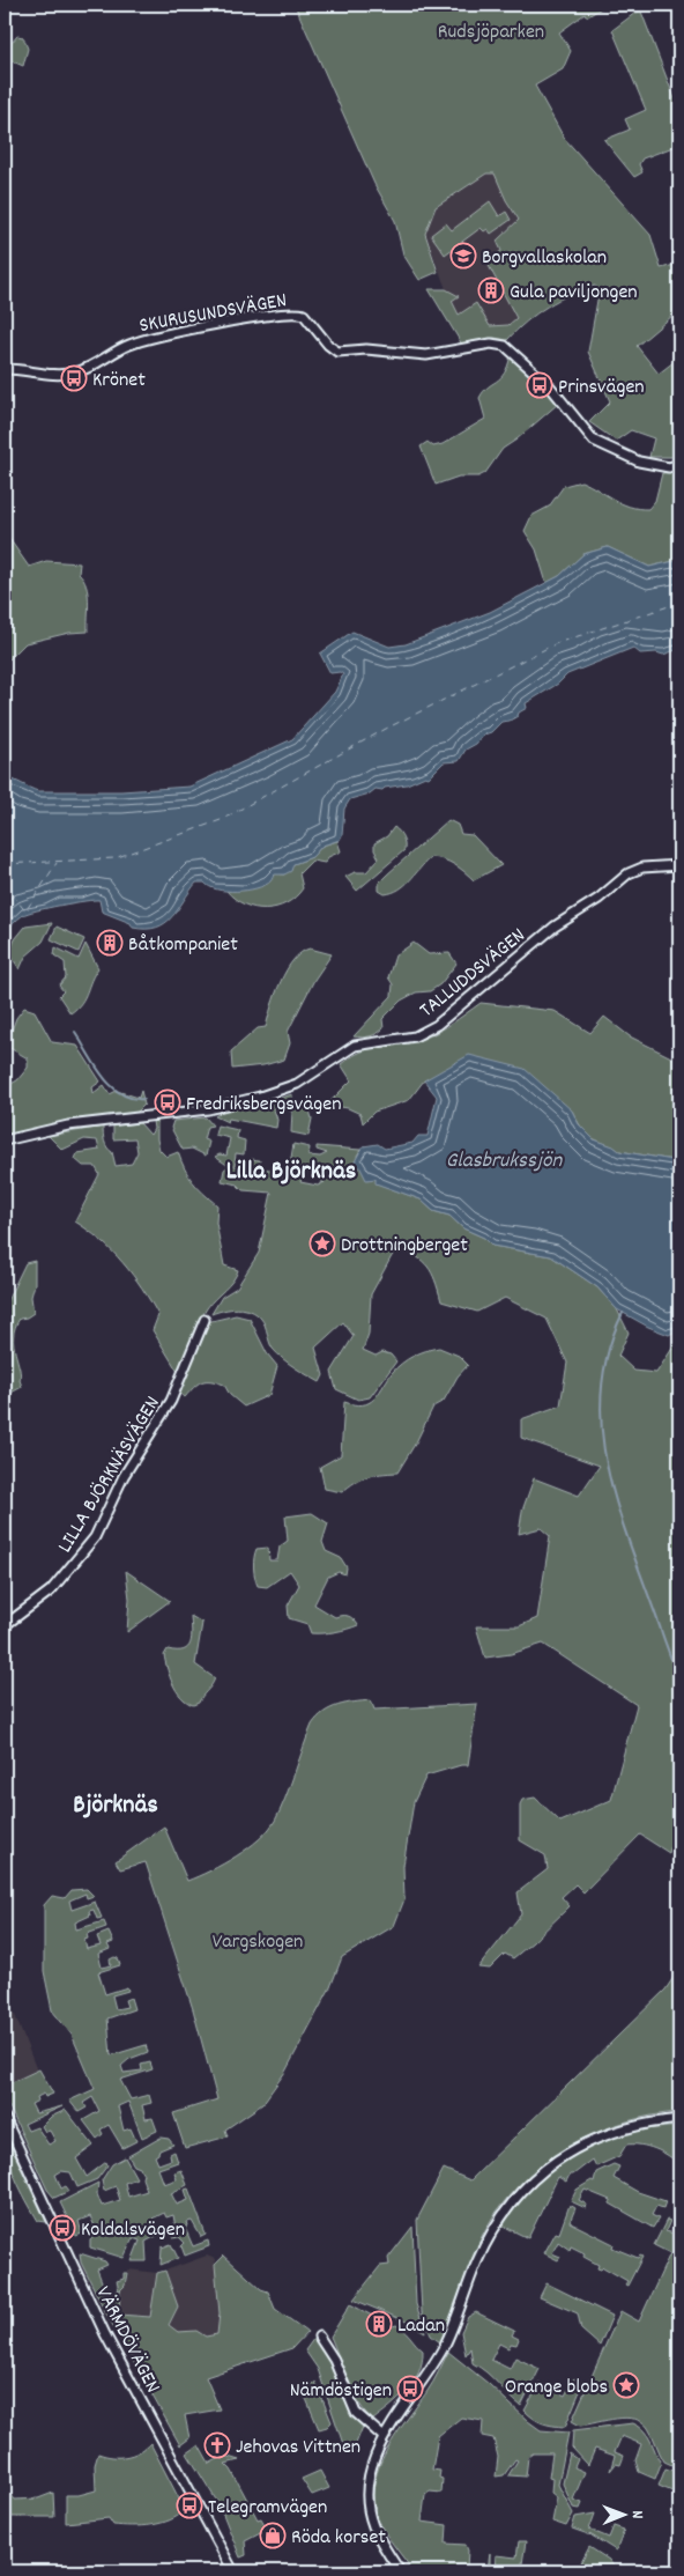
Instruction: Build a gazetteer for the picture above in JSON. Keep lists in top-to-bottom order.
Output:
{
  "streets": {
    "street": [
      "SKURUSUNDSVÄGEN",
      "TALLUDDSVÄGEN",
      "LILLA BJÖRKNÄSVÄGEN",
      "VÄRMDÖVÄGEN"
    ]
  },
  "districts": ["Lilla Björknäs", "Björknäs"],
  "water": ["Glasbrukssjön"],
  "parks": ["Rudsjöparken", "Vargskogen"],
  "places": {
    "school or university": ["Borgvallaskolan"],
    "building": ["Gula paviljongen", "Båtkompaniet", "Ladan"],
    "bus stop": [
      "Krönet",
      "Prinsvägen",
      "Fredriksbergsvägen",
      "Koldalsvägen",
      "Nämdöstigen",
      "Telegramvägen"
    ],
    "place": ["Drottningberget", "Orange blobs"],
    "church": ["Jehovas Vittnen"],
    "shop": ["Röda korset"]
  },
  "north": "right"
}
